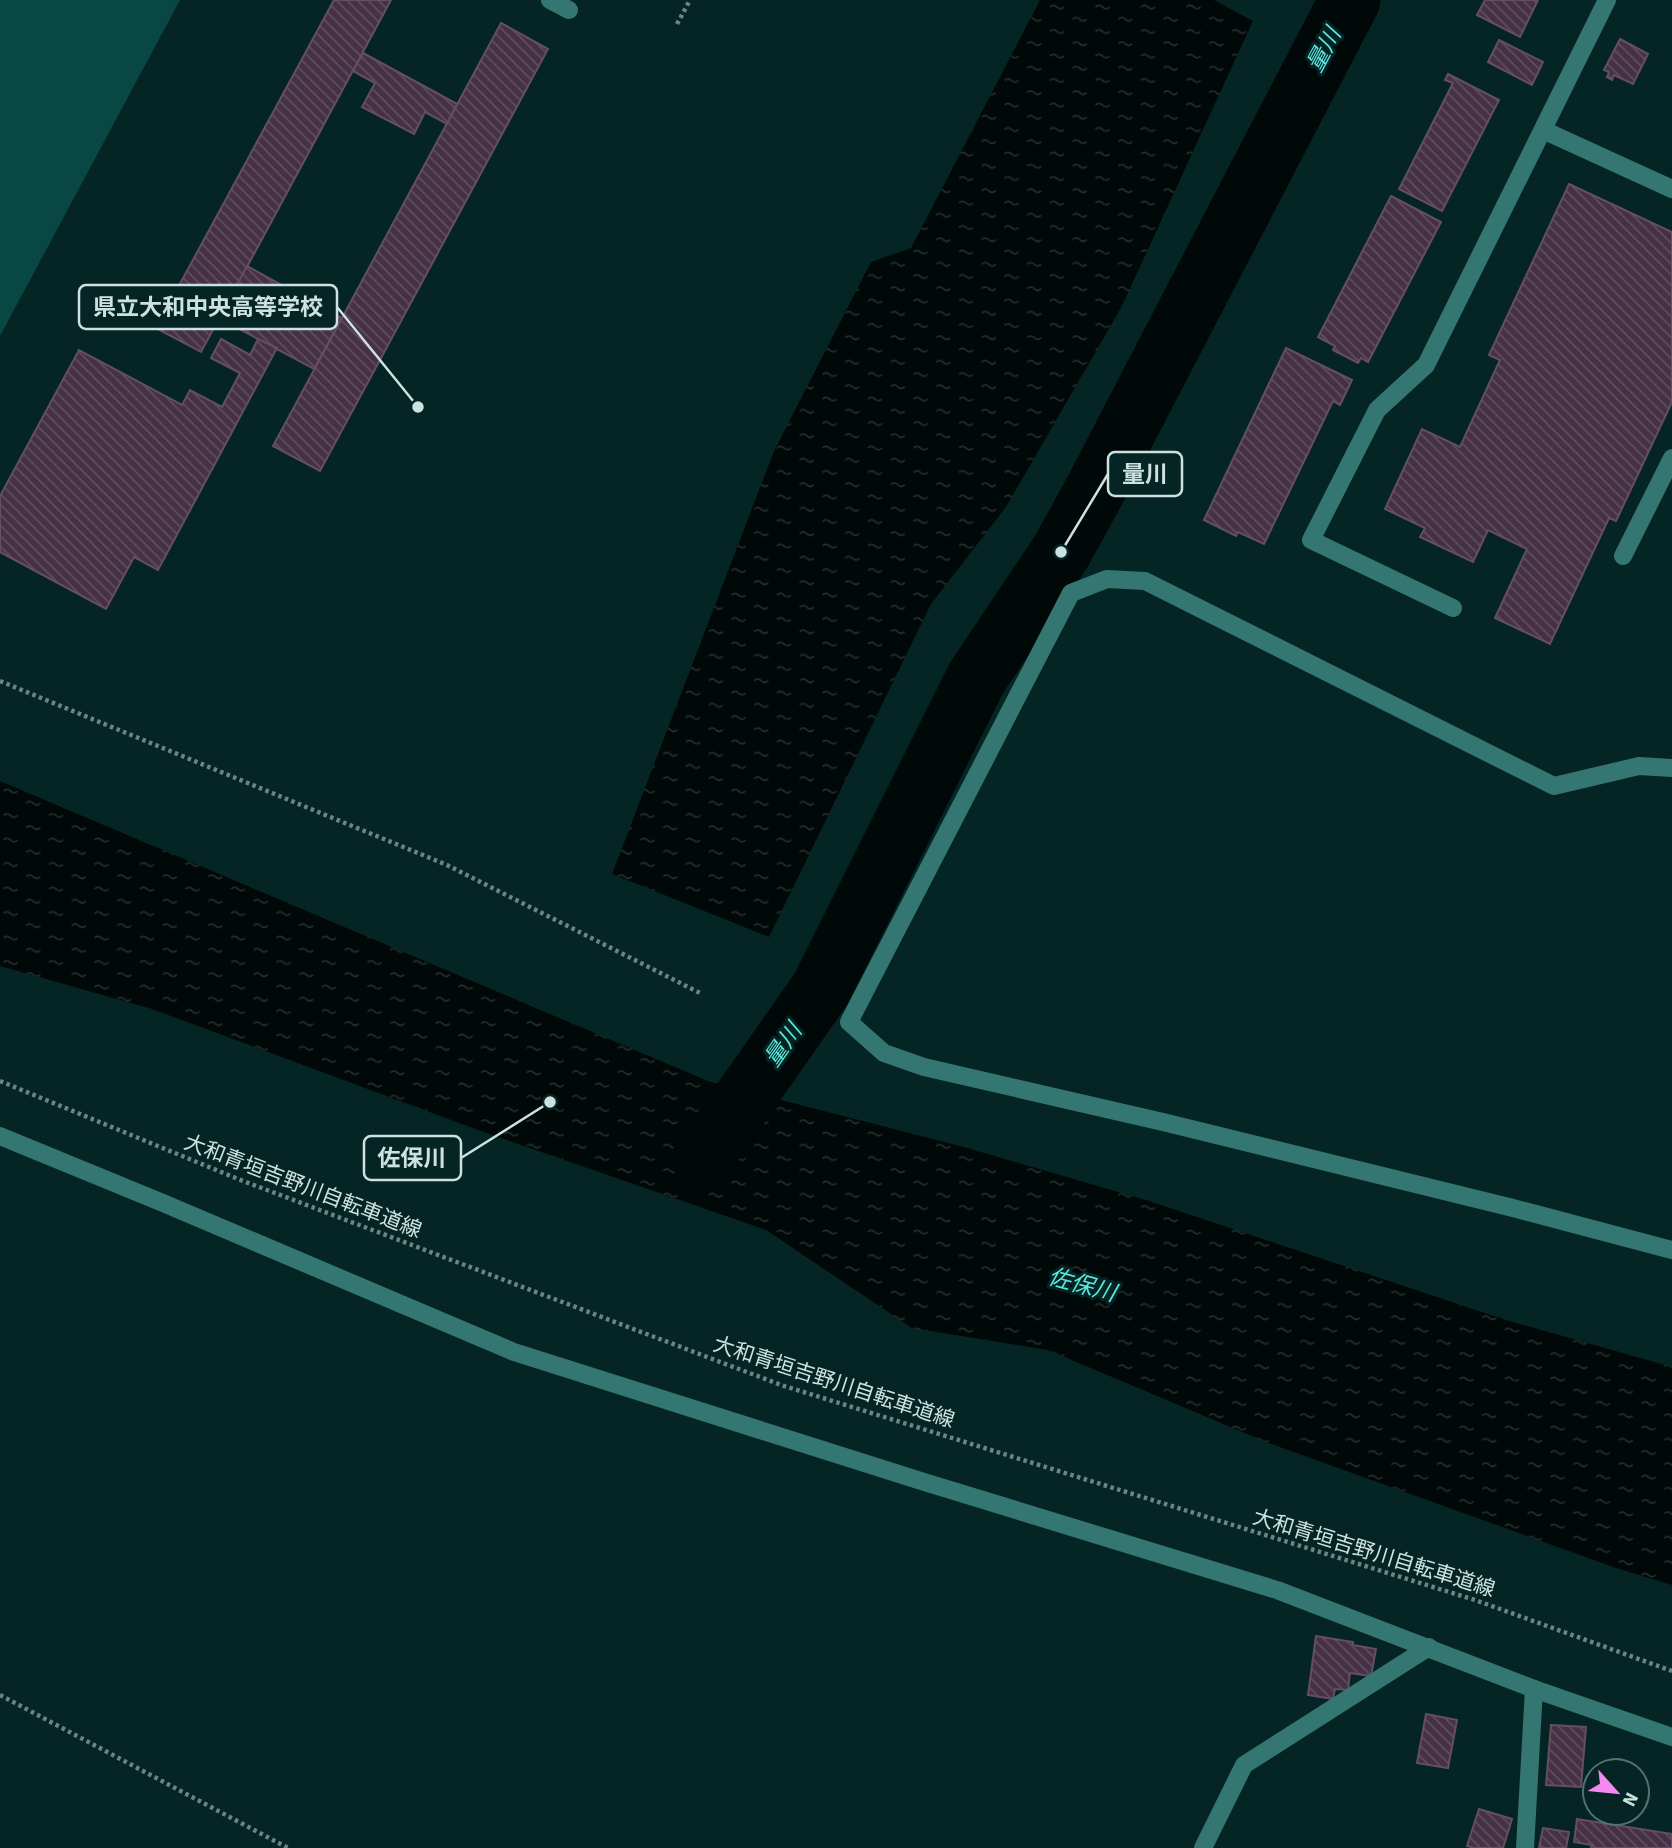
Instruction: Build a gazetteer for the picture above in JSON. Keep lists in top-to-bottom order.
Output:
{
  "streets": {
    "path": ["大和青垣吉野川自転車道線"]
  },
  "water": ["量川", "佐保川"],
  "places": ["県立大和中央高等学校", "量川", "佐保川"],
  "north": "bottom right"
}
